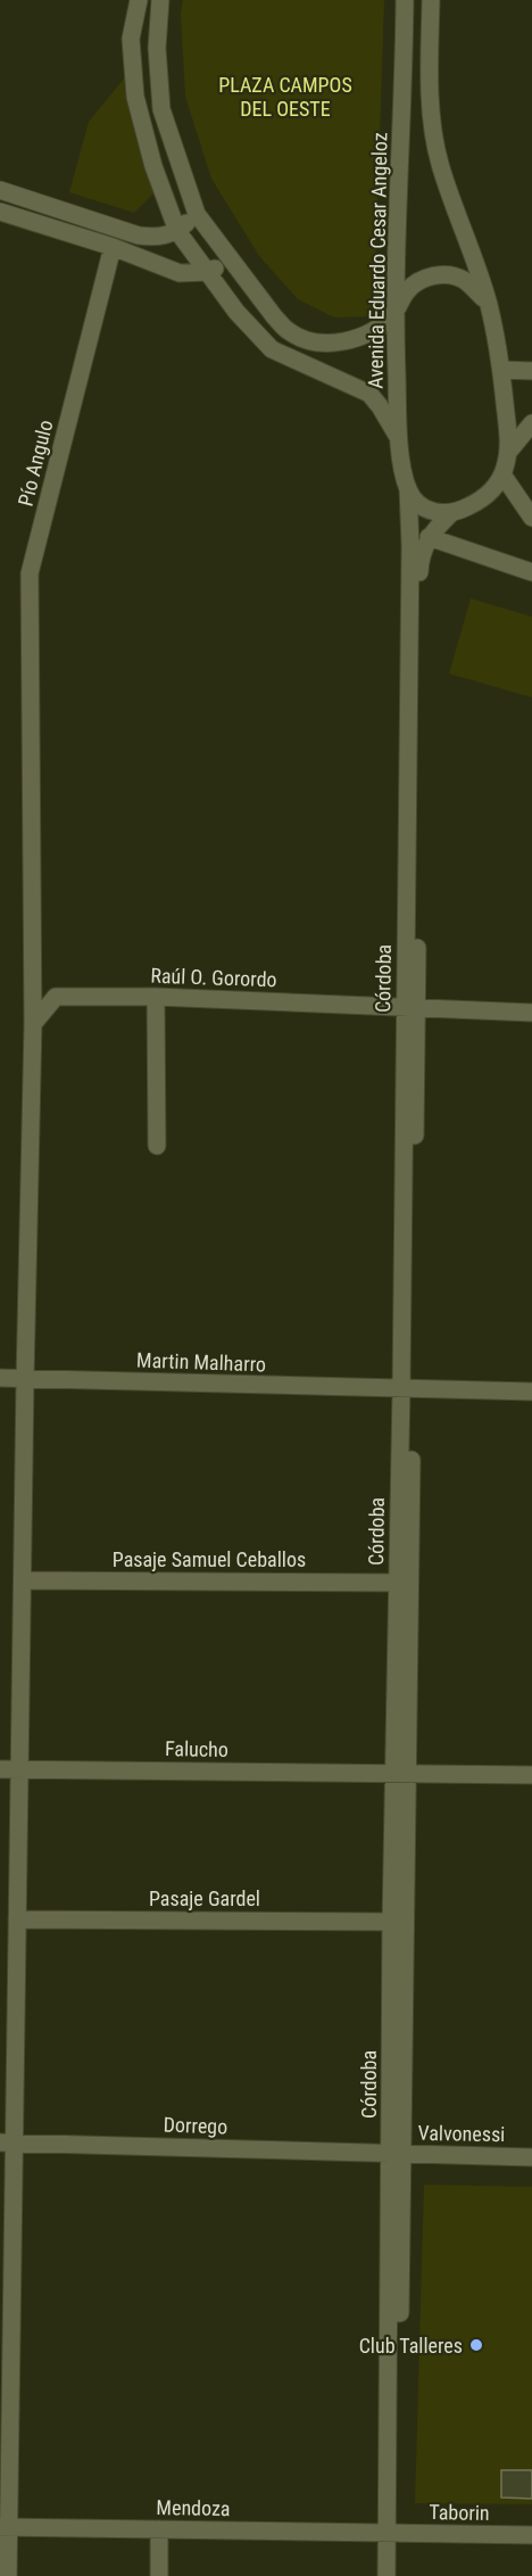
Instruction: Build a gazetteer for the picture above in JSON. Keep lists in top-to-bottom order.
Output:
{
  "streets": {
    "street": [
      "Avenida Eduardo Cesar Angeloz",
      "Pío Angulo",
      "Raúl O. Gorordo",
      "Córdoba",
      "Martin Malharro",
      "Pasaje Samuel Ceballos",
      "Falucho",
      "Pasaje Gardel",
      "Dorrego",
      "Valvonessi",
      "Mendoza",
      "Taborin"
    ]
  },
  "crossings": [
    ["Avenida Eduardo Cesar Angeloz", "Córdoba"],
    ["Pío Angulo", "Raúl O. Gorordo"],
    ["Pío Angulo", "Martin Malharro"],
    ["Pío Angulo", "Pasaje Samuel Ceballos"],
    ["Pío Angulo", "Falucho"],
    ["Pío Angulo", "Pasaje Gardel"],
    ["Pío Angulo", "Dorrego"],
    ["Pío Angulo", "Mendoza"],
    ["Raúl O. Gorordo", "Córdoba"],
    ["Córdoba", "Martin Malharro"],
    ["Córdoba", "Pasaje Samuel Ceballos"],
    ["Córdoba", "Falucho"],
    ["Córdoba", "Pasaje Gardel"],
    ["Córdoba", "Dorrego"],
    ["Córdoba", "Valvonessi"],
    ["Córdoba", "Mendoza"],
    ["Córdoba", "Taborin"],
    ["Dorrego", "Valvonessi"],
    ["Mendoza", "Taborin"]
  ],
  "parks": ["PLAZA CAMPOS DEL OESTE"],
  "places": ["Club Talleres"]
}
